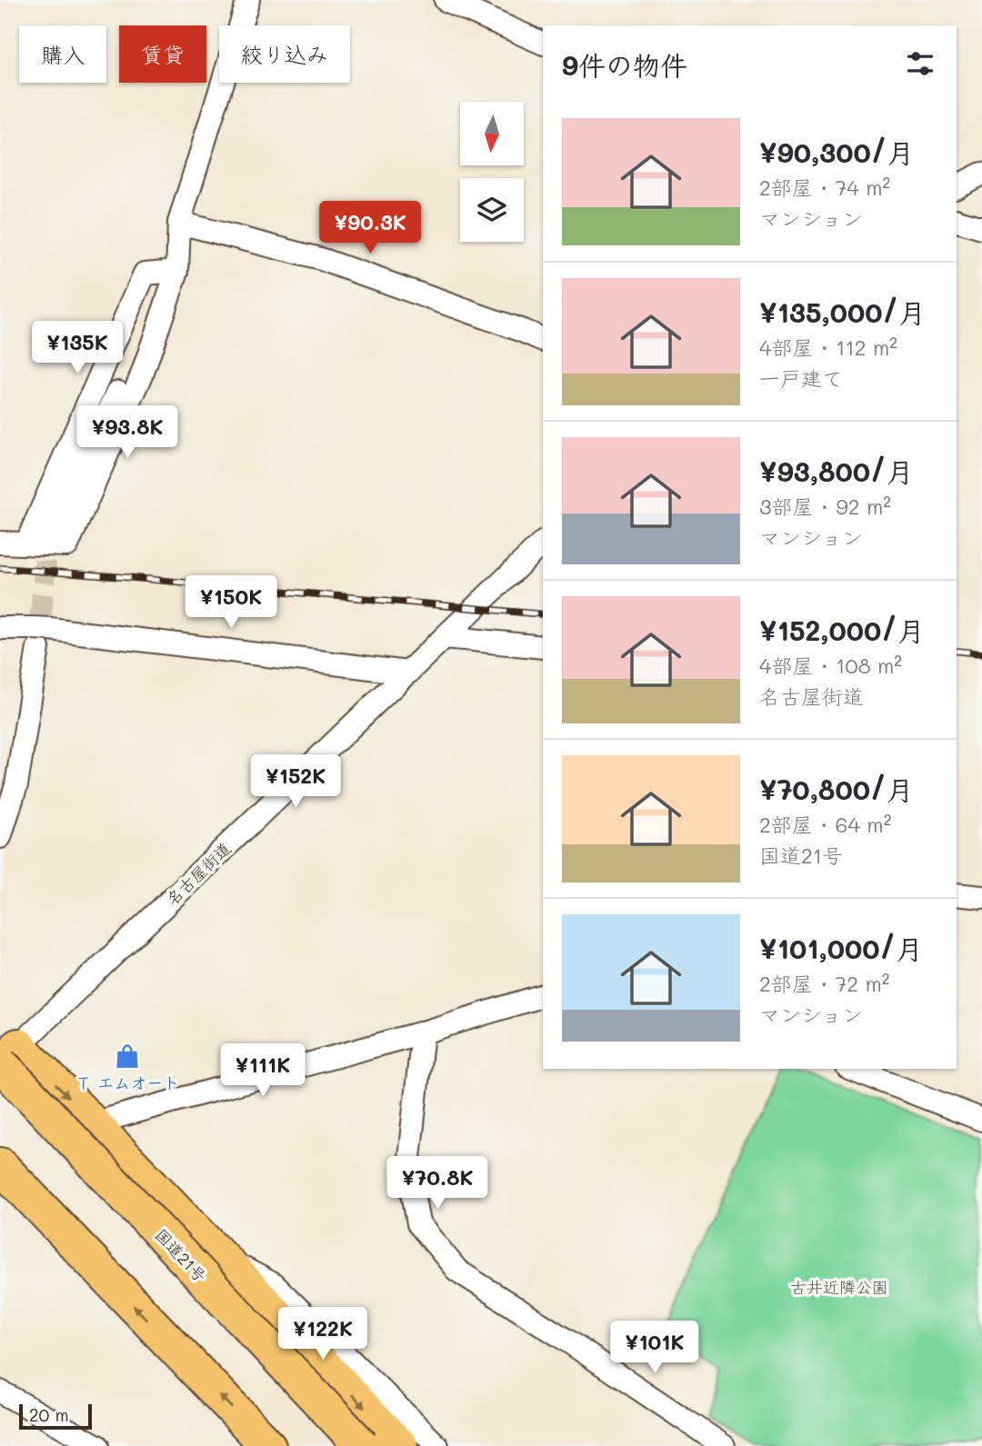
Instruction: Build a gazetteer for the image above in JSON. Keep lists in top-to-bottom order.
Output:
{
  "streets": {
    "highway": ["国道21号"],
    "street": ["名古屋街道"]
  },
  "crossings": [
    ["名古屋街道", "国道21号"]
  ],
  "parks": ["古井近隣公園"],
  "places": {
    "shop": ["Ｔ エムオート"]
  },
  "scale_bar": "20 m",
  "north": "bottom",
  "page": {
    "chip": ["購入", "賃貸", "絞り込み"],
    "heading": "9件の物件",
    "list": [
      {
        "name": "¥90,300/月",
        "note": "2部屋 · 74 m² · マンション"
      },
      {
        "name": "¥135,000/月",
        "note": "4部屋 · 112 m² · 一戸建て"
      },
      {
        "name": "¥93,800/月",
        "note": "3部屋 · 92 m² · マンション"
      },
      {
        "name": "¥152,000/月",
        "note": "4部屋 · 108 m² · 名古屋街道"
      },
      {
        "name": "¥70,800/月",
        "note": "2部屋 · 64 m² · 国道21号"
      },
      {
        "name": "¥101,000/月",
        "note": "2部屋 · 72 m² · マンション"
      }
    ],
    "price": [
      "¥90.3K",
      "¥135K",
      "¥93.8K",
      "¥150K",
      "¥152K",
      "¥111K",
      "¥70.8K",
      "¥122K",
      "¥101K"
    ],
    "scale": "20 m"
  }
}
